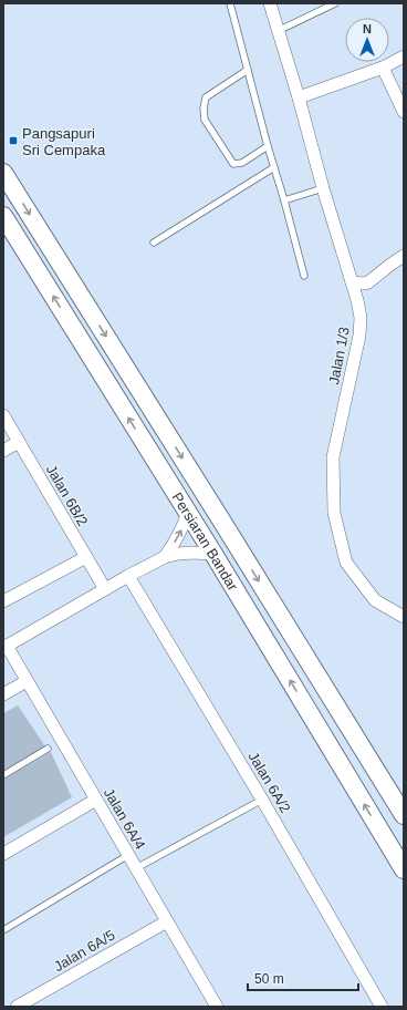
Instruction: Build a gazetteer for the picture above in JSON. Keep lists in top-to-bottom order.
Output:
{
  "streets": {
    "main road": ["Persiaran Bandar"],
    "street": [
      "Jalan 1/3",
      "Jalan 6B/2",
      "Jalan 6A/2",
      "Jalan 6A/4",
      "Jalan 6A/5"
    ]
  },
  "crossings": [
    ["Jalan 6A/4", "Jalan 6A/5"]
  ],
  "places": {
    "transit": ["Pangsapuri Sri Cempaka"]
  },
  "scale_bar": "50 m",
  "north": "top"
}
